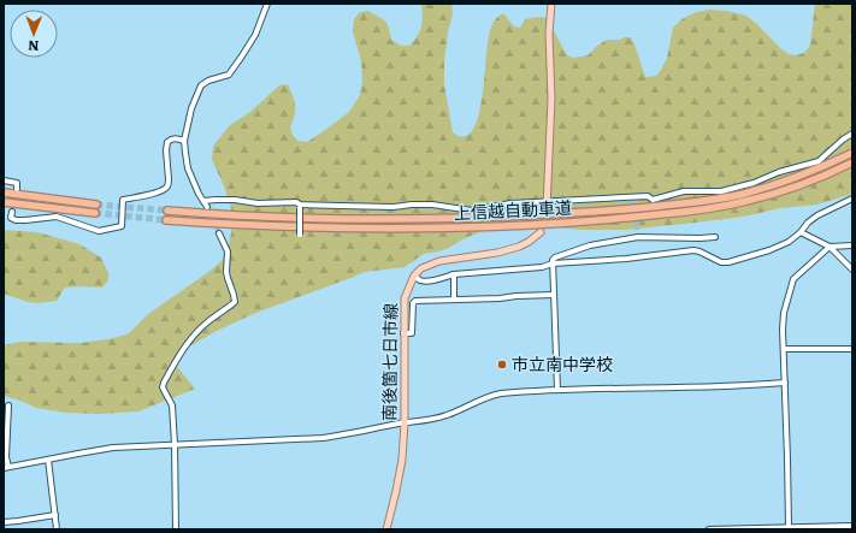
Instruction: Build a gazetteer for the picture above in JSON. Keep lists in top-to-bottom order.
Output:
{
  "streets": {
    "highway": ["上信越自動車道"],
    "main road": ["南後箇七日市線"]
  },
  "places": ["市立南中学校"],
  "north": "bottom"
}
